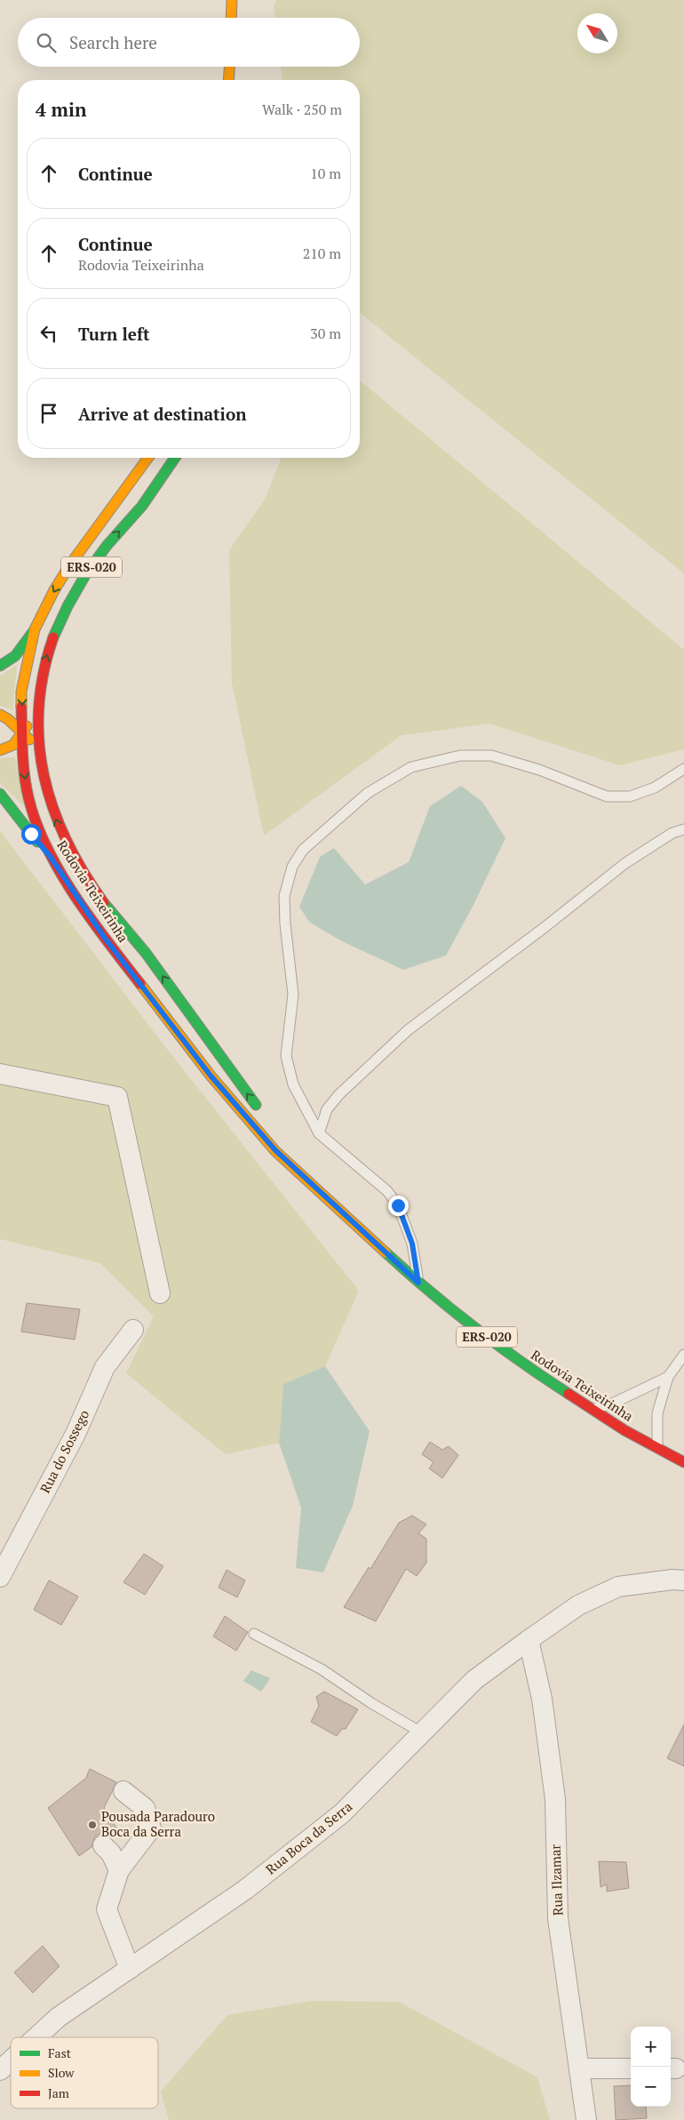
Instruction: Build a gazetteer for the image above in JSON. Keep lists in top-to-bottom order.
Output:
{
  "streets": {
    "main road": ["ERS-020", "Rodovia Teixeirinha"],
    "street": ["Rua do Sossego", "Rua Boca da Serra", "Rua Ilzamar"]
  },
  "crossings": [
    ["Rua Boca da Serra", "Rua Ilzamar"]
  ],
  "places": ["Pousada Paradouro Boca da Serra"],
  "legend": ["Fast", "Slow", "Jam"],
  "north": "top left",
  "page": {
    "search": "Search here",
    "heading": ["4 min", "Walk · 250 m"],
    "list": [
      ["Continue", "10 m"],
      ["Continue", "Rodovia Teixeirinha", "210 m"],
      ["Turn left", "30 m"],
      "Arrive at destination"
    ],
    "map_buttons": ["+", "−"]
  }
}
